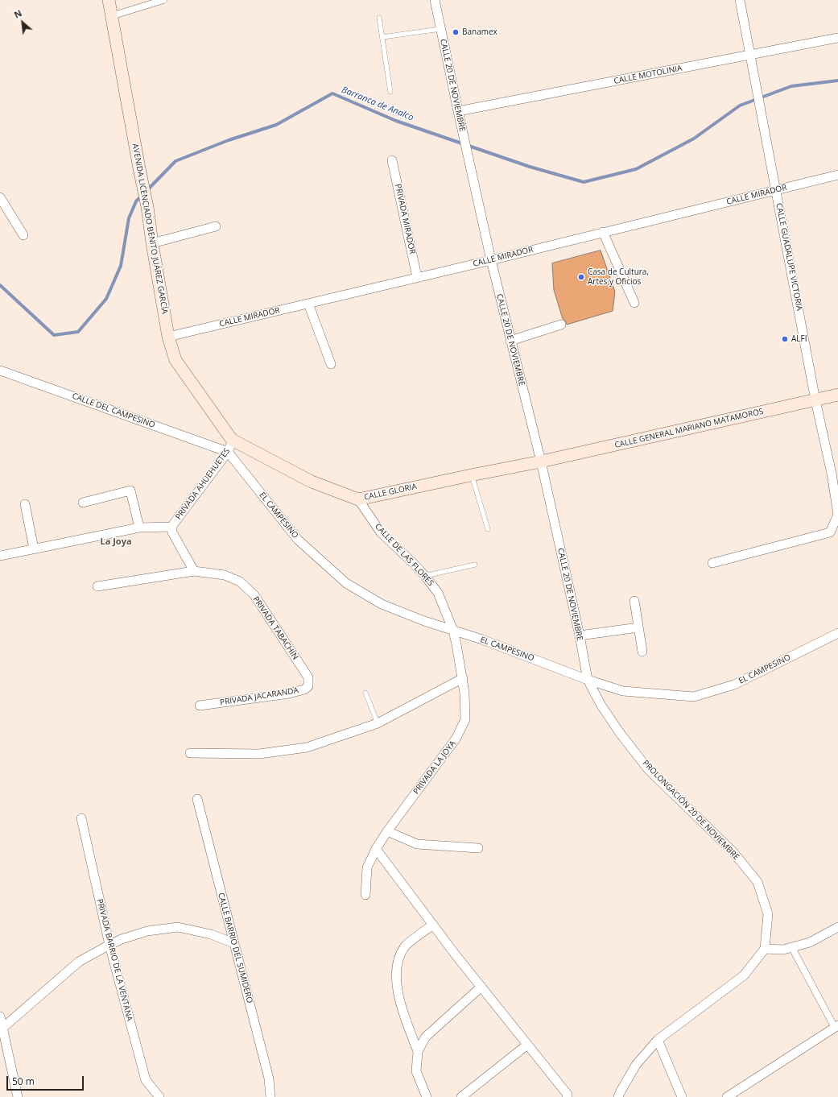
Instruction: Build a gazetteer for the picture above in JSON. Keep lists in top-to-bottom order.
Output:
{
  "streets": {
    "main road": ["AVENIDA LICENCIADO BENITO JUÁREZ GARCÍA", "CALLE GENERAL MARIANO MATAMOROS", "CALLE GLORIA"],
    "street": [
      "CALLE MOTOLINIA",
      "CALLE 20 DE NOVIEMBRE",
      "CALLE MIRADOR",
      "PRIVADA MIRADOR",
      "CALLE GUADALUPE VICTORIA",
      "CALLE DEL CAMPESINO",
      "PRIVADA AHUEHUETES",
      "EL CAMPESINO",
      "CALLE DE LAS FLORES",
      "PRIVADA TABACHÍN",
      "PRIVADA JACARANDA",
      "PRIVADA LA JOYA",
      "PROLONGACIÓN 20 DE NOVIEMBRE",
      "CALLE BARRIO DEL SUMIDERO",
      "PRIVADA BARRIO DE LA VENTANA"
    ]
  },
  "crossings": [
    ["CALLE MOTOLINIA", "CALLE 20 DE NOVIEMBRE"],
    ["CALLE MOTOLINIA", "CALLE GUADALUPE VICTORIA"],
    ["CALLE 20 DE NOVIEMBRE", "CALLE MIRADOR"],
    ["CALLE 20 DE NOVIEMBRE", "CALLE GENERAL MARIANO MATAMOROS"],
    ["CALLE 20 DE NOVIEMBRE", "CALLE GLORIA"],
    ["CALLE 20 DE NOVIEMBRE", "EL CAMPESINO"],
    ["CALLE 20 DE NOVIEMBRE", "PROLONGACIÓN 20 DE NOVIEMBRE"],
    ["CALLE MIRADOR", "PRIVADA MIRADOR"],
    ["CALLE MIRADOR", "AVENIDA LICENCIADO BENITO JUÁREZ GARCÍA"],
    ["CALLE MIRADOR", "CALLE GUADALUPE VICTORIA"],
    ["AVENIDA LICENCIADO BENITO JUÁREZ GARCÍA", "PRIVADA AHUEHUETES"],
    ["AVENIDA LICENCIADO BENITO JUÁREZ GARCÍA", "CALLE GLORIA"],
    ["CALLE GUADALUPE VICTORIA", "CALLE GENERAL MARIANO MATAMOROS"],
    ["CALLE DEL CAMPESINO", "PRIVADA AHUEHUETES"],
    ["CALLE DEL CAMPESINO", "EL CAMPESINO"],
    ["CALLE GENERAL MARIANO MATAMOROS", "CALLE GLORIA"],
    ["PRIVADA AHUEHUETES", "CALLE GLORIA"],
    ["PRIVADA AHUEHUETES", "EL CAMPESINO"],
    ["CALLE GLORIA", "CALLE DE LAS FLORES"],
    ["EL CAMPESINO", "CALLE DE LAS FLORES"],
    ["EL CAMPESINO", "PRIVADA LA JOYA"],
    ["EL CAMPESINO", "PROLONGACIÓN 20 DE NOVIEMBRE"],
    ["CALLE DE LAS FLORES", "PRIVADA LA JOYA"],
    ["PRIVADA TABACHÍN", "PRIVADA JACARANDA"]
  ],
  "districts": ["La Joya"],
  "water": ["Barranca de Analco"],
  "places": ["Banamex", "Casa de Cultura, Artes y Oficios", "ALFI"],
  "scale_bar": "50 m",
  "north": "top left"
}
